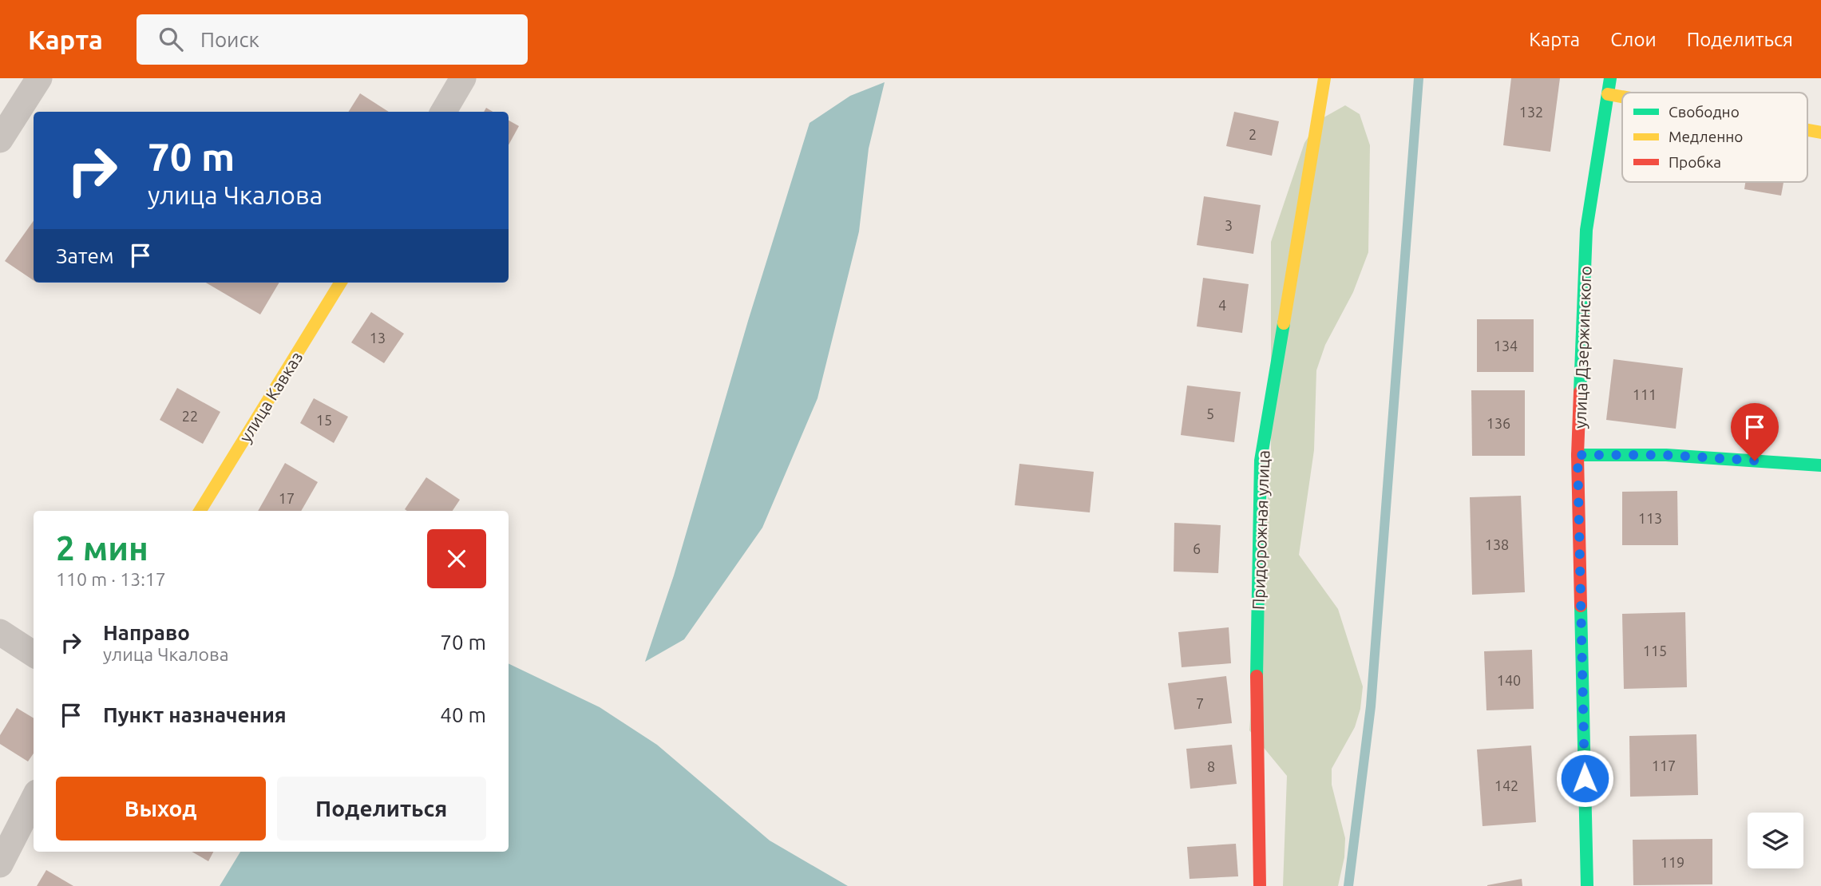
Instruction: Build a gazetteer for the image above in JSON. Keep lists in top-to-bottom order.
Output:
{
  "streets": {
    "street": ["улица Дзержинского", "улица Кавказ", "Придорожная улица"]
  },
  "house_numbers": [
    "132",
    "2",
    "3",
    "4",
    "13",
    "134",
    "111",
    "5",
    "22",
    "15",
    "136",
    "17",
    "113",
    "138",
    "6",
    "115",
    "140",
    "7",
    "117",
    "8",
    "142",
    "119"
  ],
  "legend": ["Свободно", "Медленно", "Пробка"],
  "page": {
    "header": "Карта",
    "search": "Поиск",
    "nav": ["Карта", "Слои", "Поделиться"],
    "turn": ["70 m", "улица Чкалова"],
    "then": "Затем",
    "heading": ["2 мин", "110 m · 13:17"],
    "list": [
      {
        "name": "Направо",
        "note": "улица Чкалова",
        "value": "70 m"
      },
      {
        "name": "Пункт назначения",
        "value": "40 m"
      }
    ],
    "buttons": ["Выход", "Поделиться"]
  }
}
